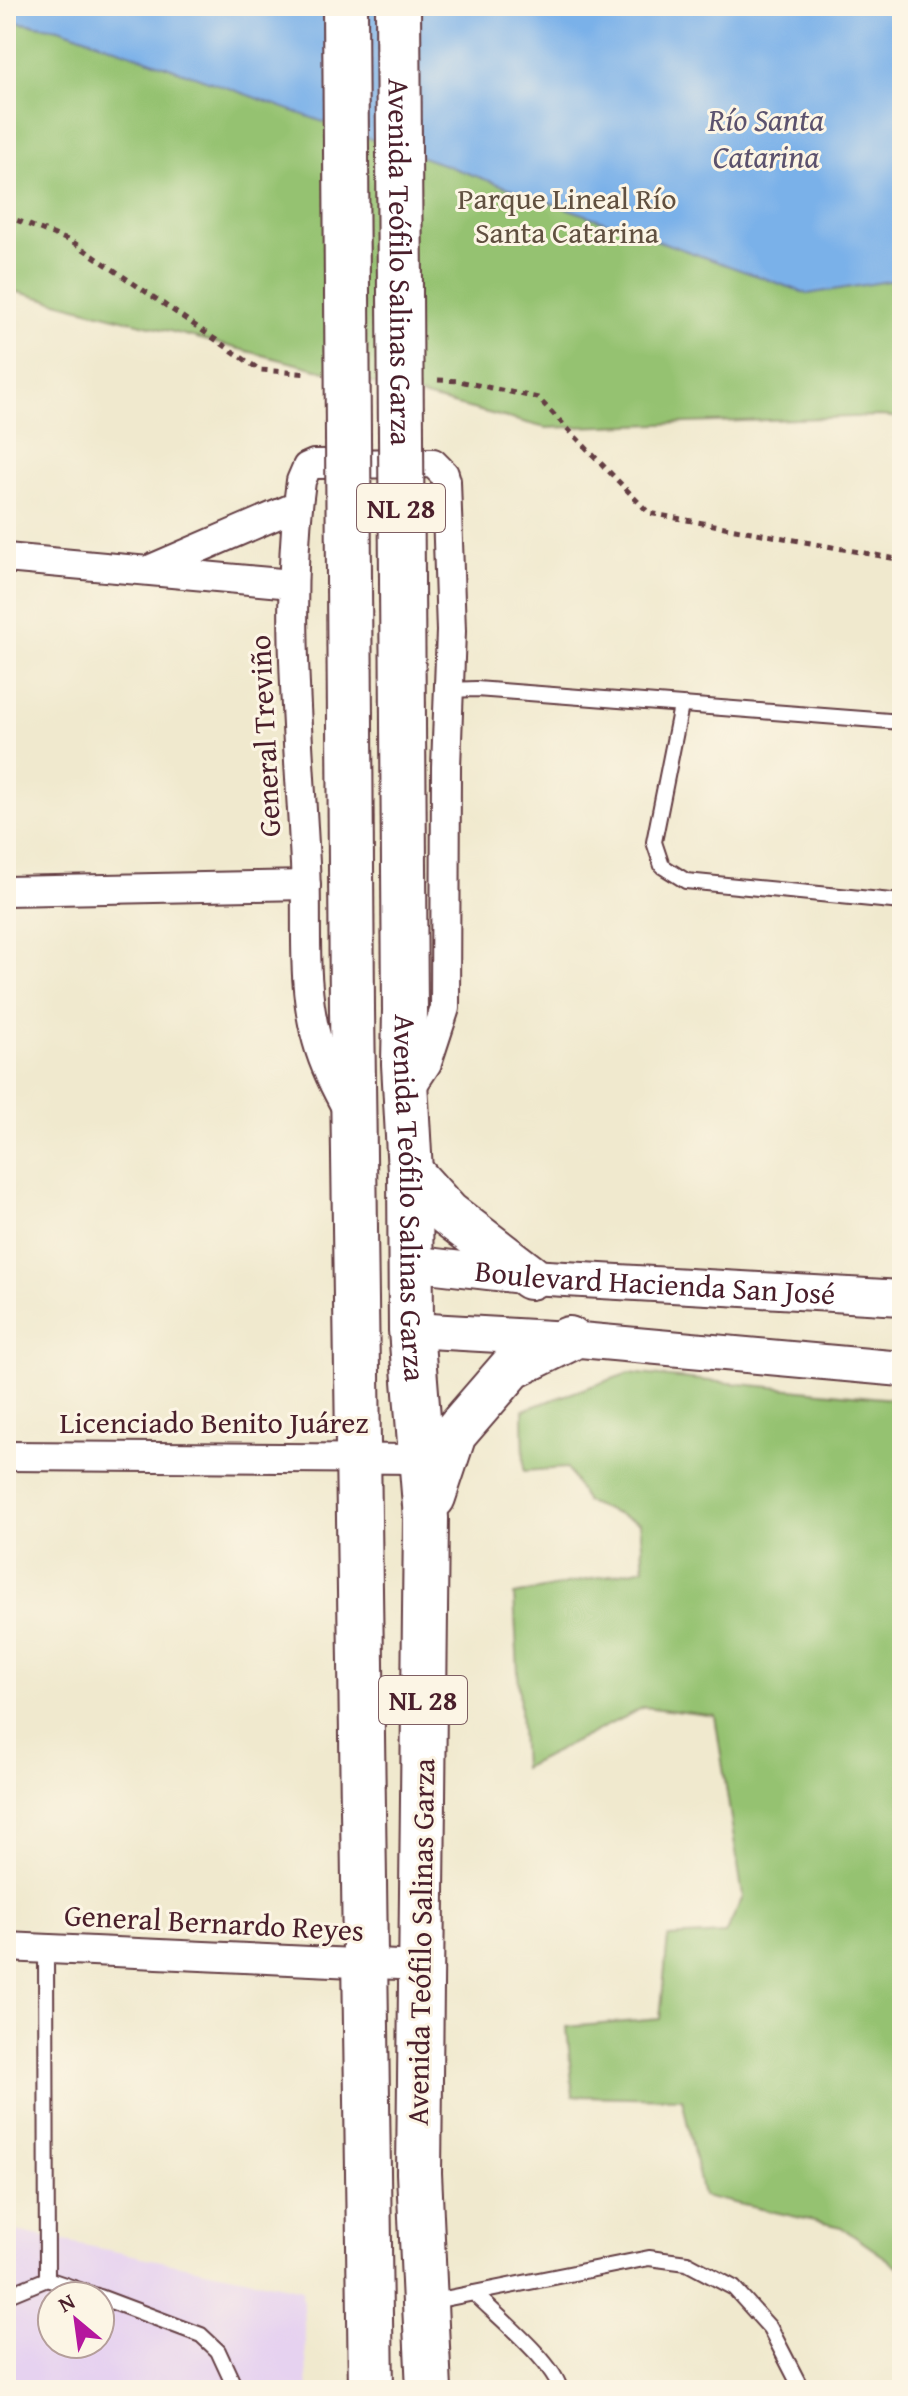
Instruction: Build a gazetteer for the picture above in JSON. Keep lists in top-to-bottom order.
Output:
{
  "streets": {
    "main road": ["Avenida Teófilo Salinas Garza", "NL 28"],
    "street": [
      "General Treviño",
      "Boulevard Hacienda San José",
      "Licenciado Benito Juárez",
      "General Bernardo Reyes"
    ]
  },
  "crossings": [
    ["Avenida Teófilo Salinas Garza", "General Treviño"],
    ["Avenida Teófilo Salinas Garza", "Boulevard Hacienda San José"],
    ["Avenida Teófilo Salinas Garza", "Licenciado Benito Juárez"],
    ["Avenida Teófilo Salinas Garza", "General Bernardo Reyes"]
  ],
  "water": ["Río Santa Catarina"],
  "parks": ["Parque Lineal Río Santa Catarina"],
  "north": "top left"
}
